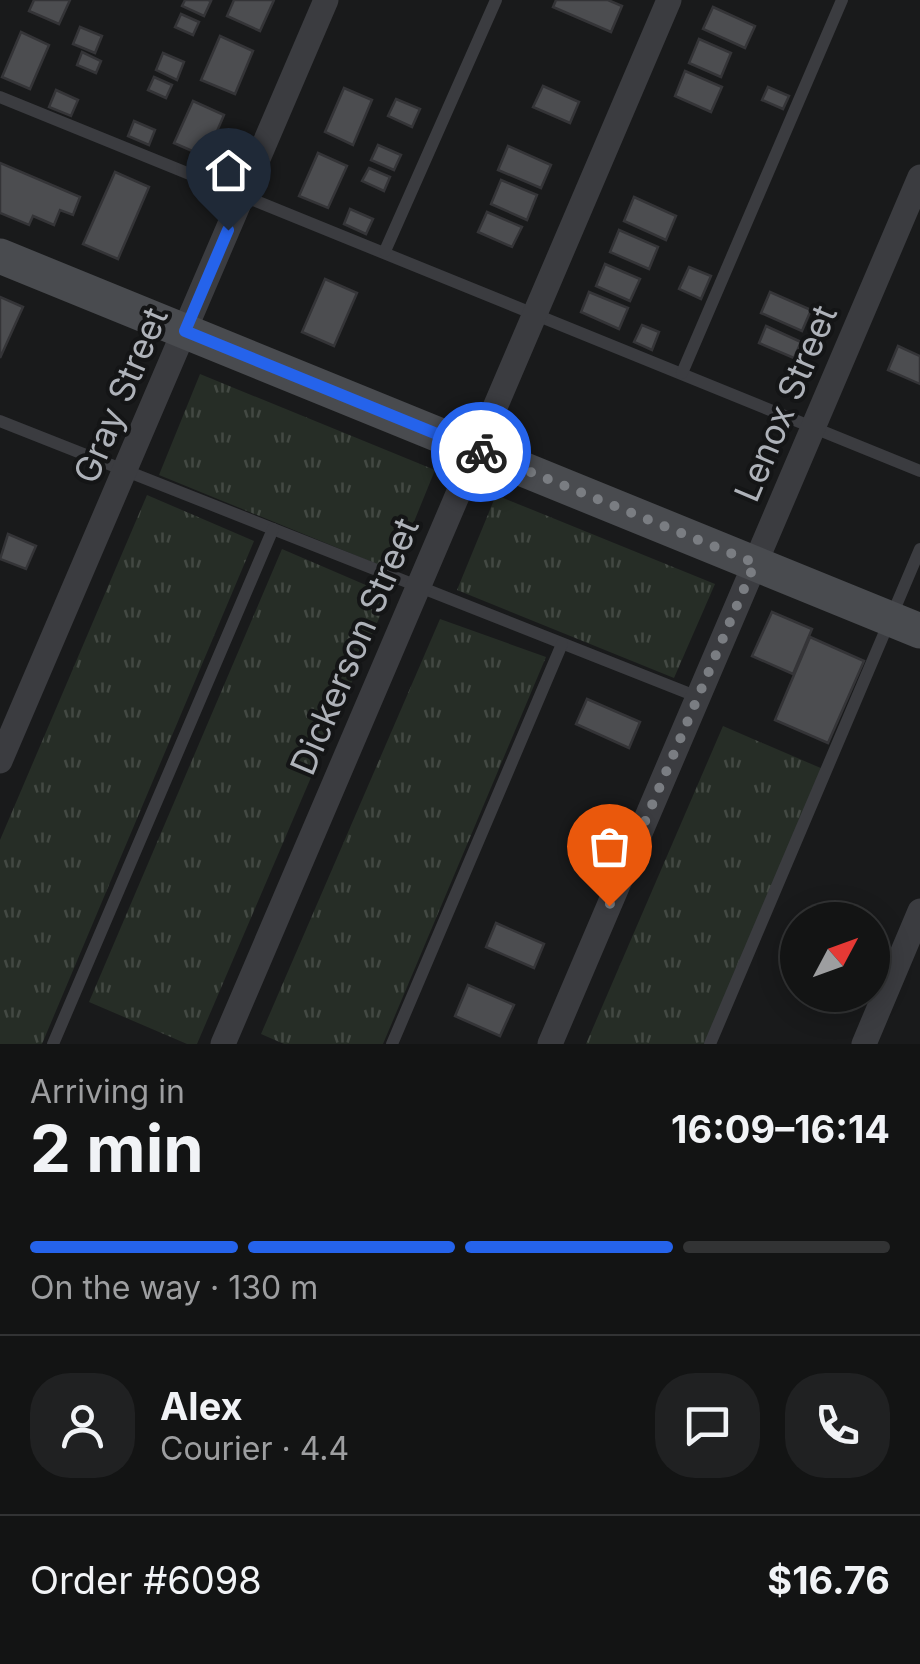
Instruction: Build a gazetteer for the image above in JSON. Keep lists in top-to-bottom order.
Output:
{
  "streets": {
    "street": ["Gray Street", "Lenox Street", "Dickerson Street"]
  },
  "north": "top right",
  "page": {
    "heading": ["2 min", "Arriving in", "16:09–16:14"],
    "panel": [
      "Alex",
      "Courier · 4.4",
      "Order #6098",
      "$16.76"
    ],
    "bar": "On the way · 130 m"
  }
}
